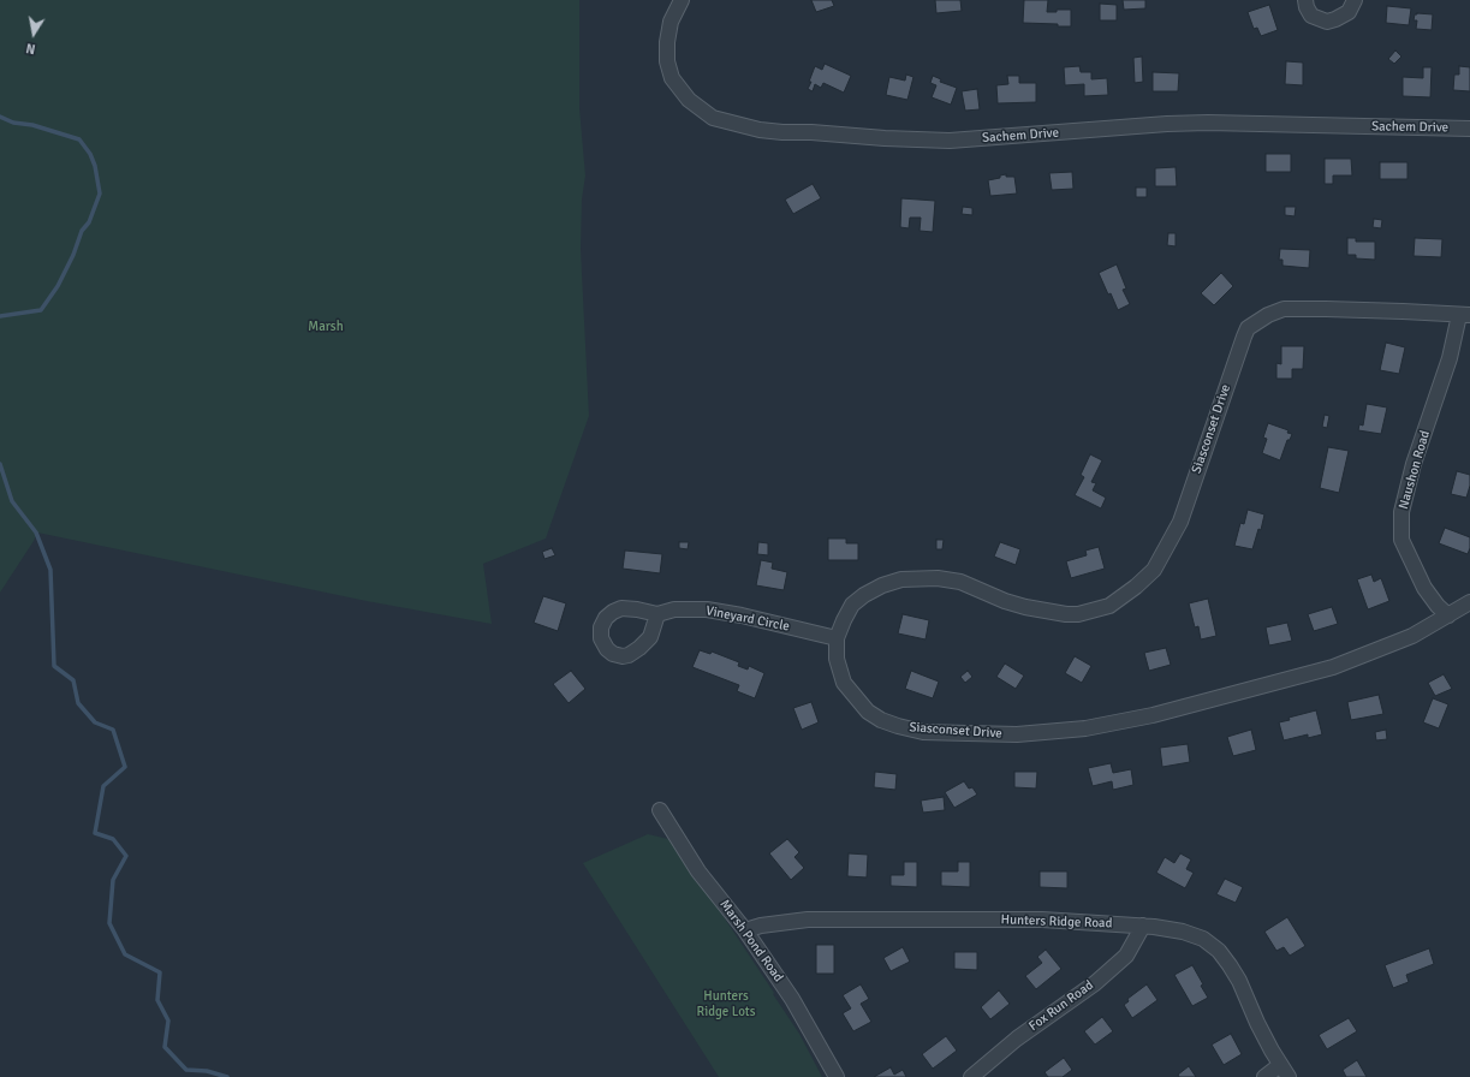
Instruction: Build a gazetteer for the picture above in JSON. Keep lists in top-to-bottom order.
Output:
{
  "streets": {
    "street": [
      "Sachem Drive",
      "Siasconset Drive",
      "Naushon Road",
      "Vineyard Circle",
      "Hunters Ridge Road",
      "Marsh Pond Road",
      "Fox Run Road"
    ]
  },
  "crossings": [
    ["Siasconset Drive", "Naushon Road"],
    ["Siasconset Drive", "Vineyard Circle"],
    ["Hunters Ridge Road", "Marsh Pond Road"],
    ["Hunters Ridge Road", "Fox Run Road"]
  ],
  "parks": ["Marsh", "Hunters Ridge Lots"],
  "north": "bottom"
}
